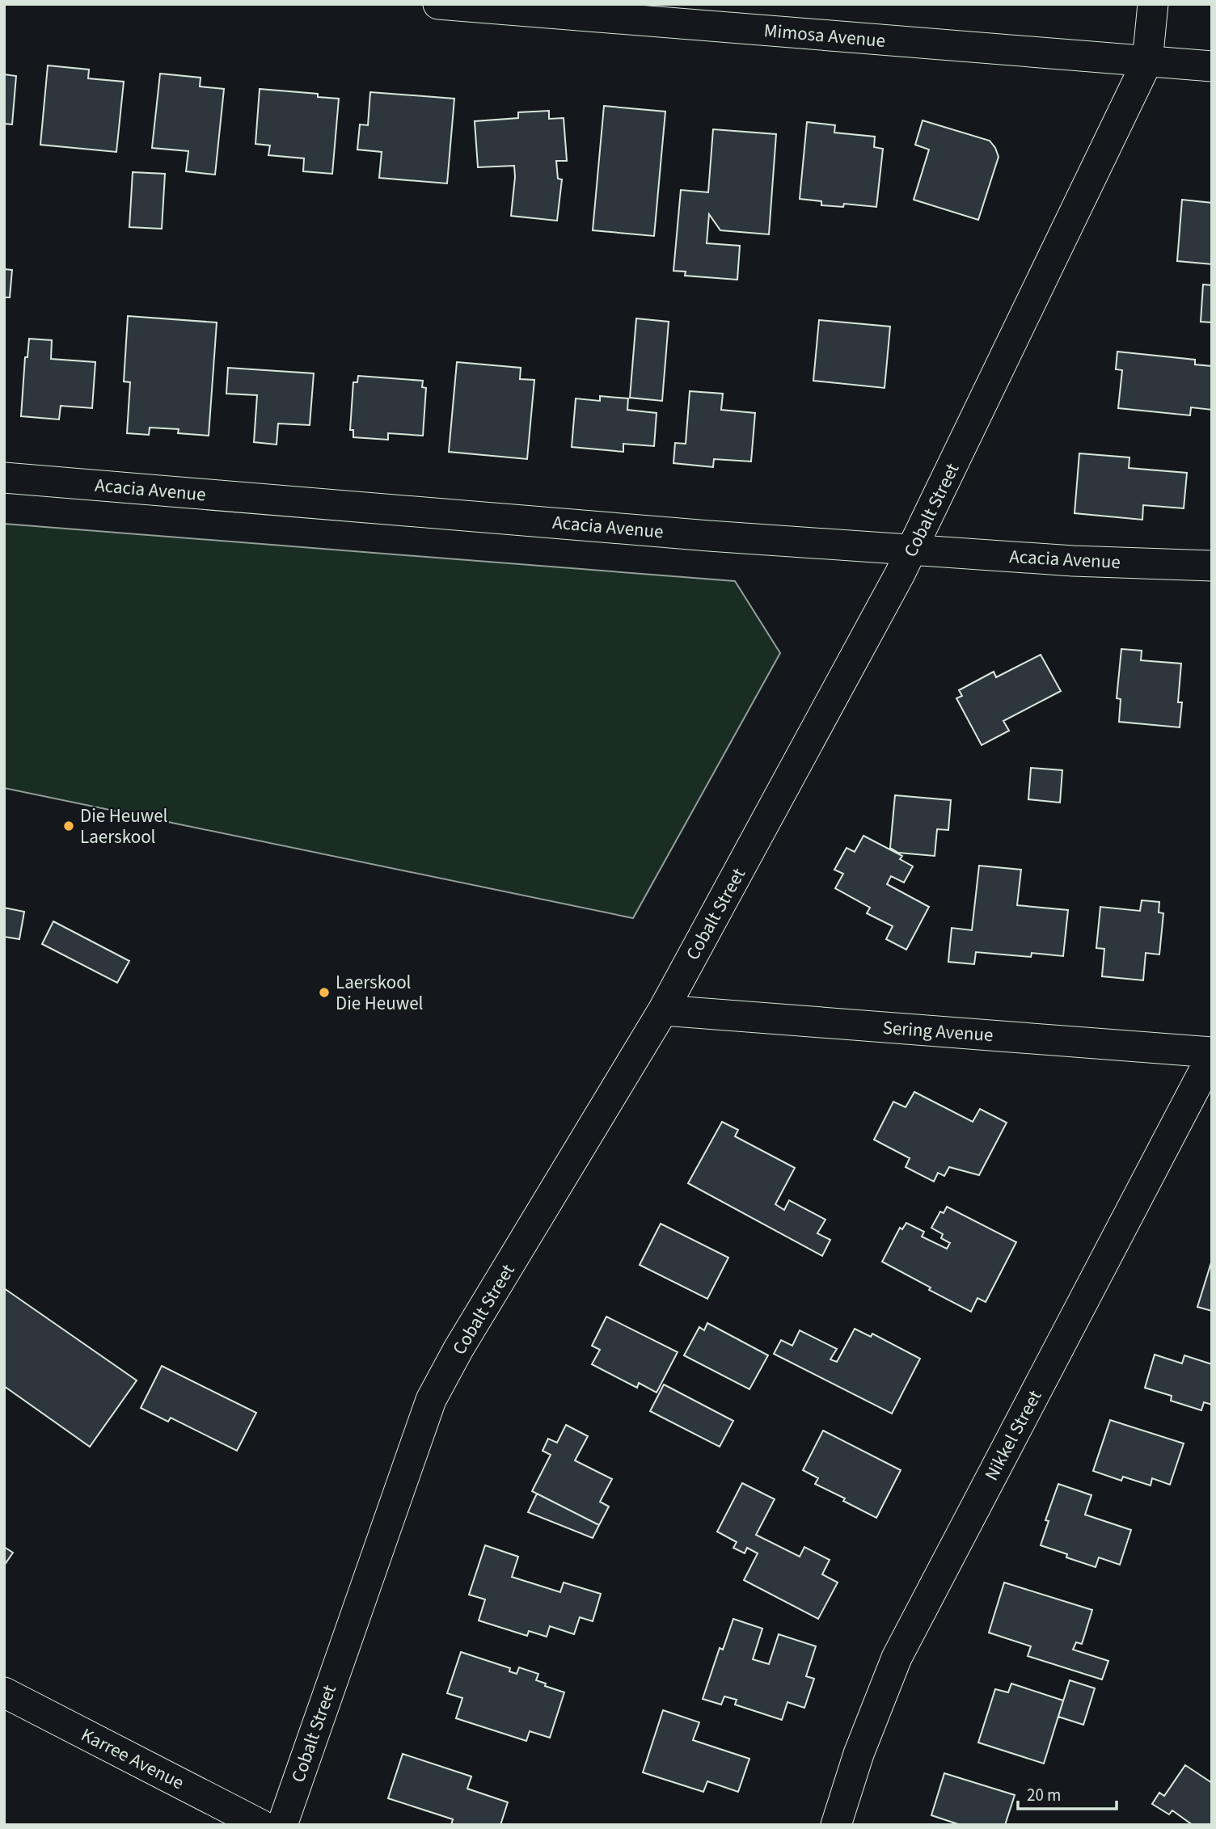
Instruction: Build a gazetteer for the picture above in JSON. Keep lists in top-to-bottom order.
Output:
{
  "streets": {
    "street": [
      "Mimosa Avenue",
      "Acacia Avenue",
      "Cobalt Street",
      "Sering Avenue",
      "Nikkel Street",
      "Karree Avenue"
    ]
  },
  "crossings": [
    ["Mimosa Avenue", "Cobalt Street"],
    ["Acacia Avenue", "Cobalt Street"],
    ["Cobalt Street", "Sering Avenue"],
    ["Sering Avenue", "Nikkel Street"]
  ],
  "places": ["Die Heuwel Laerskool", "Laerskool Die Heuwel"],
  "scale_bar": "20 m"
}
